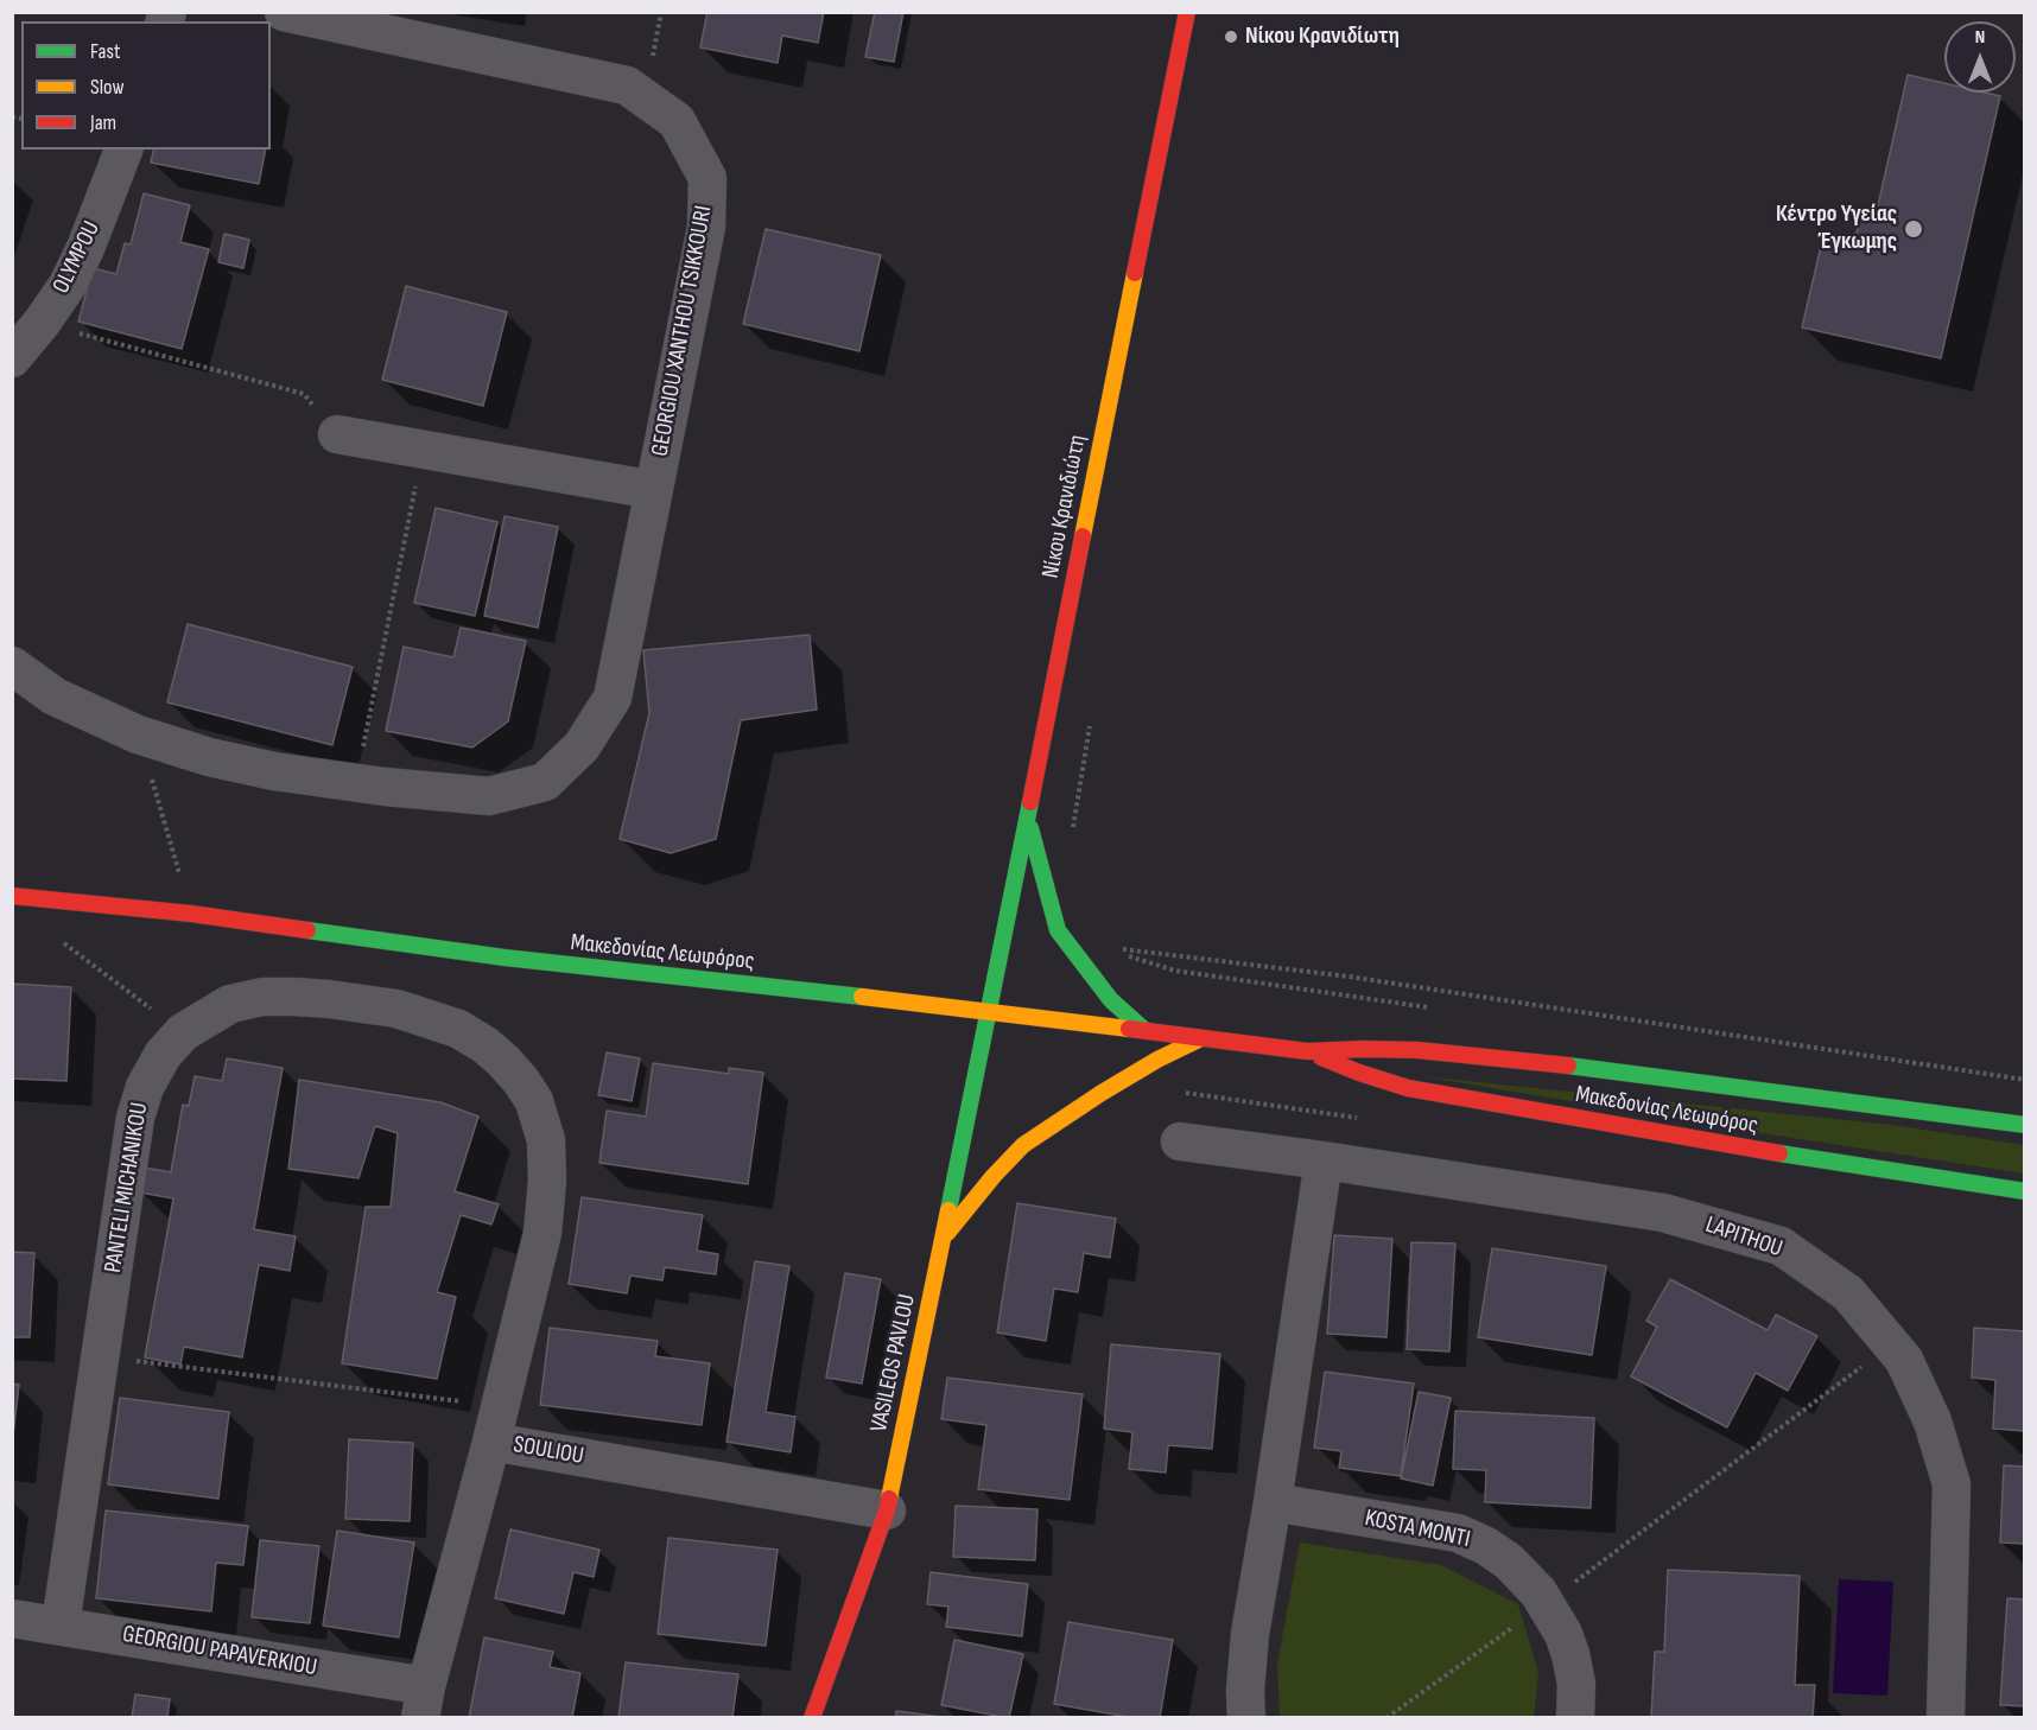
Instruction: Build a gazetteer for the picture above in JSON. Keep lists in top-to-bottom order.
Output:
{
  "streets": {
    "main road": ["Νίκου Κρανιδιώτη", "Μακεδονίας Λεωφόρος", "VASILEOS PAVLOU"],
    "street": [
      "OLYMPOU",
      "GEORGIOU XANTHOU TSIKKOURI",
      "PANTELI MICHANIKOU",
      "LAPITHOU",
      "SOULIOU",
      "KOSTA MONTI",
      "GEORGIOU PAPAVERKIOU"
    ]
  },
  "crossings": [
    ["Νίκου Κρανιδιώτη", "Μακεδονίας Λεωφόρος"],
    ["Νίκου Κρανιδιώτη", "VASILEOS PAVLOU"],
    ["Μακεδονίας Λεωφόρος", "VASILEOS PAVLOU"],
    ["PANTELI MICHANIKOU", "SOULIOU"],
    ["PANTELI MICHANIKOU", "GEORGIOU PAPAVERKIOU"],
    ["VASILEOS PAVLOU", "SOULIOU"],
    ["SOULIOU", "GEORGIOU PAPAVERKIOU"]
  ],
  "places": ["Νίκου Κρανιδίωτη", "Κέντρο Υγείας Έγκωμης"],
  "legend": ["Fast", "Slow", "Jam"],
  "north": "top"
}
